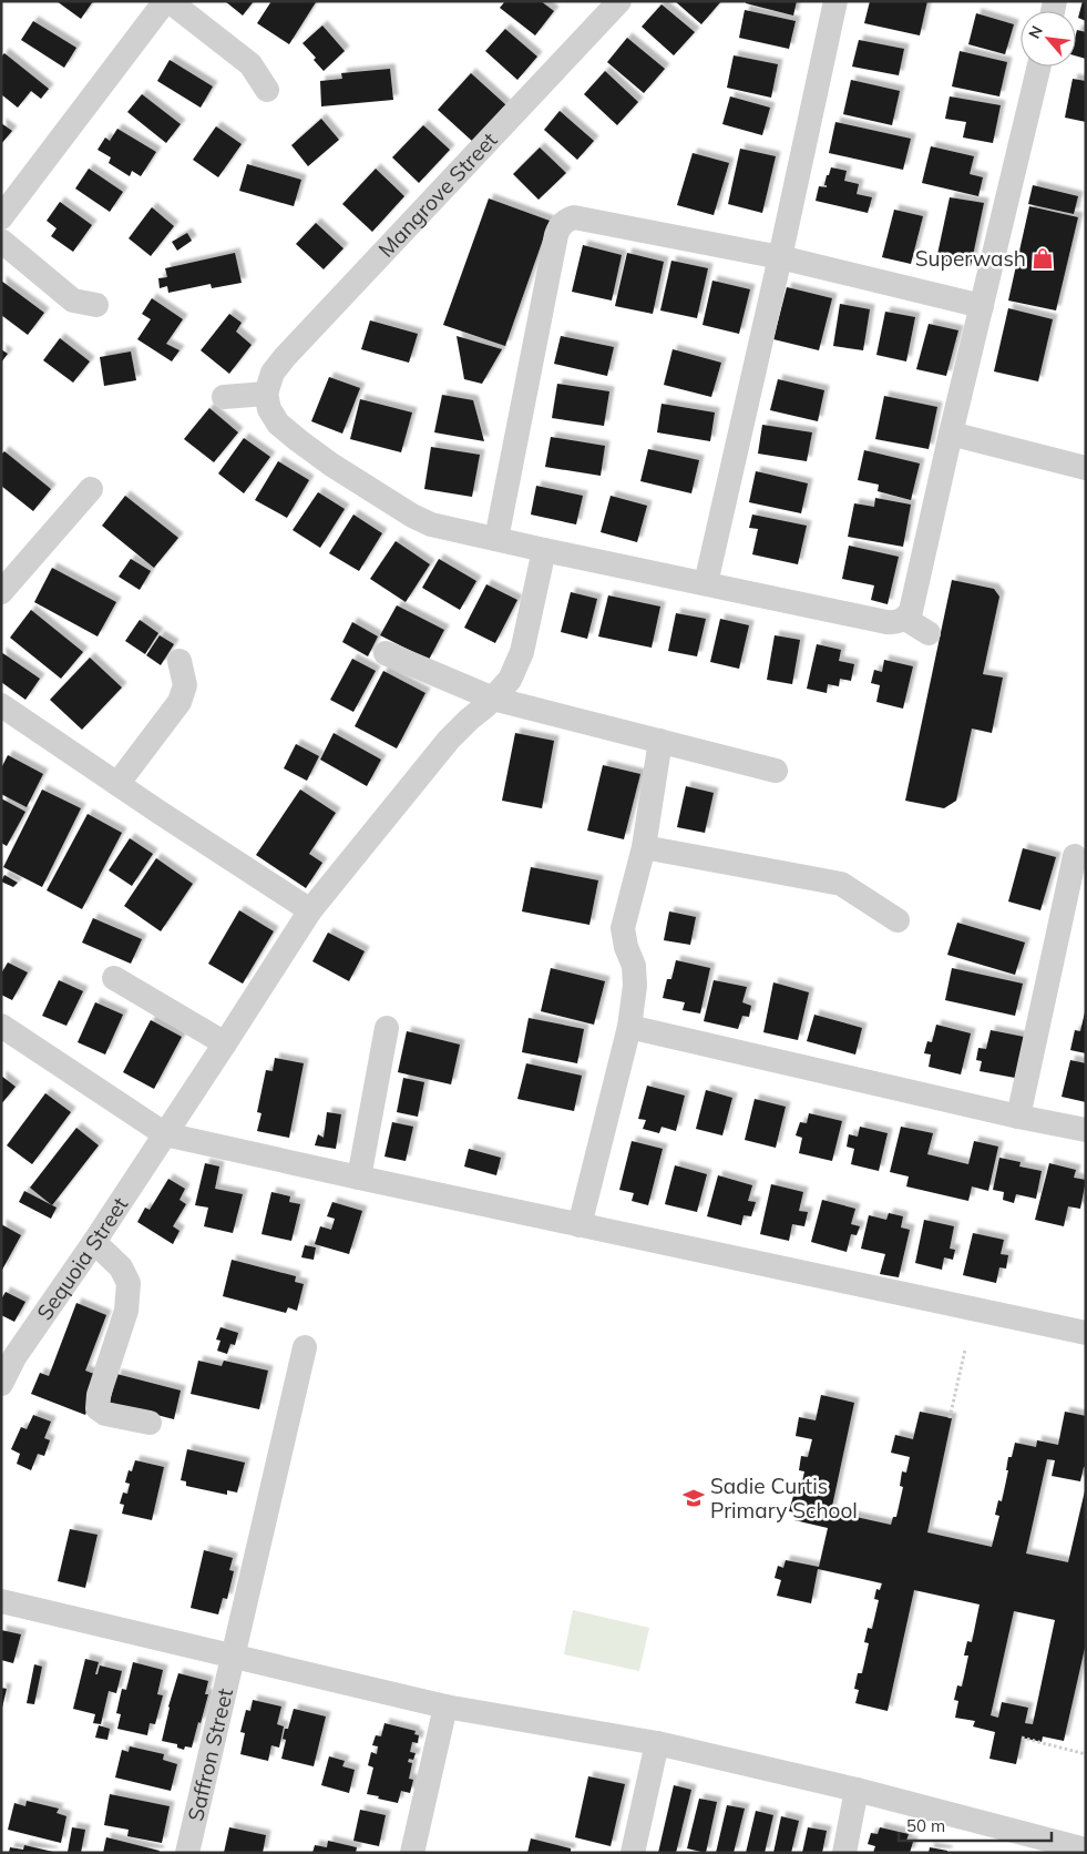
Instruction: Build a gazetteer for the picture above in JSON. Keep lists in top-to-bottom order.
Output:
{
  "streets": {
    "street": ["Mangrove Street", "Sequoia Street", "Saffron Street"]
  },
  "places": {
    "shop": ["Superwash"],
    "school or university": ["Sadie Curtis Primary School"]
  },
  "scale_bar": "50 m",
  "north": "top left"
}
